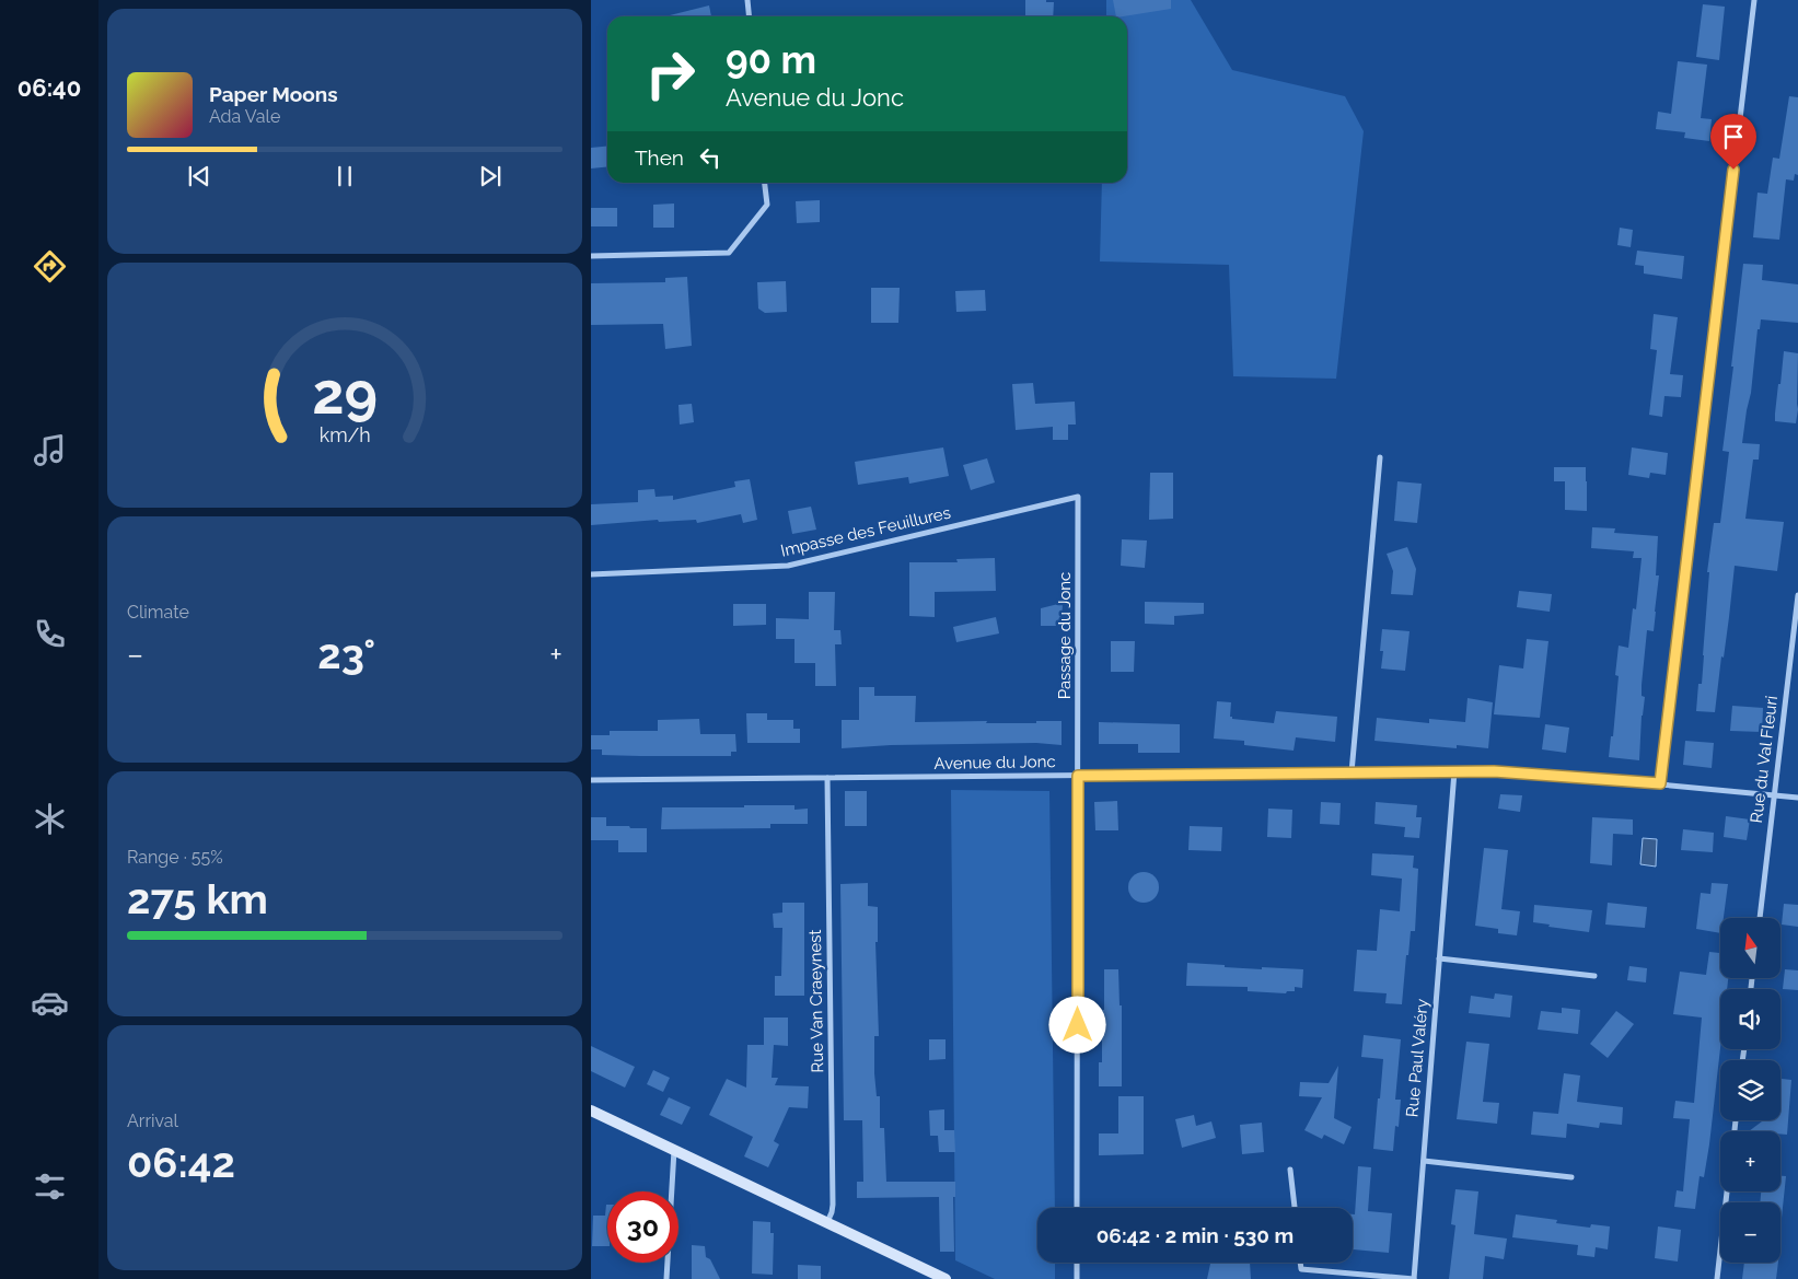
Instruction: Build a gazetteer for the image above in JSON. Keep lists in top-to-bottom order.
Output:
{
  "streets": {
    "street": [
      "Impasse des Feuillures",
      "Passage du Jonc",
      "Rue du Val Fleuri",
      "Avenue du Jonc",
      "Rue Van Craeynest",
      "Rue Paul Valéry"
    ]
  },
  "crossings": [
    ["Impasse des Feuillures", "Passage du Jonc"],
    ["Passage du Jonc", "Avenue du Jonc"],
    ["Rue du Val Fleuri", "Avenue du Jonc"],
    ["Avenue du Jonc", "Rue Van Craeynest"],
    ["Avenue du Jonc", "Rue Paul Valéry"]
  ],
  "north": "top",
  "page": {
    "tabs": "06:40",
    "turn": ["90 m", "Avenue du Jonc"],
    "song": ["Paper Moons", "Ada Vale"],
    "then": "Then",
    "tile": [
      "Climate",
      ["Range · 55%", "275 km"],
      ["Arrival", "06:42"]
    ],
    "heat": ["−", "23°", "+"],
    "map_buttons": ["+", "−"],
    "limit": "30",
    "trip": "06:42 · 2 min · 530 m",
    "gauge": ["29", "km/h"]
  }
}
